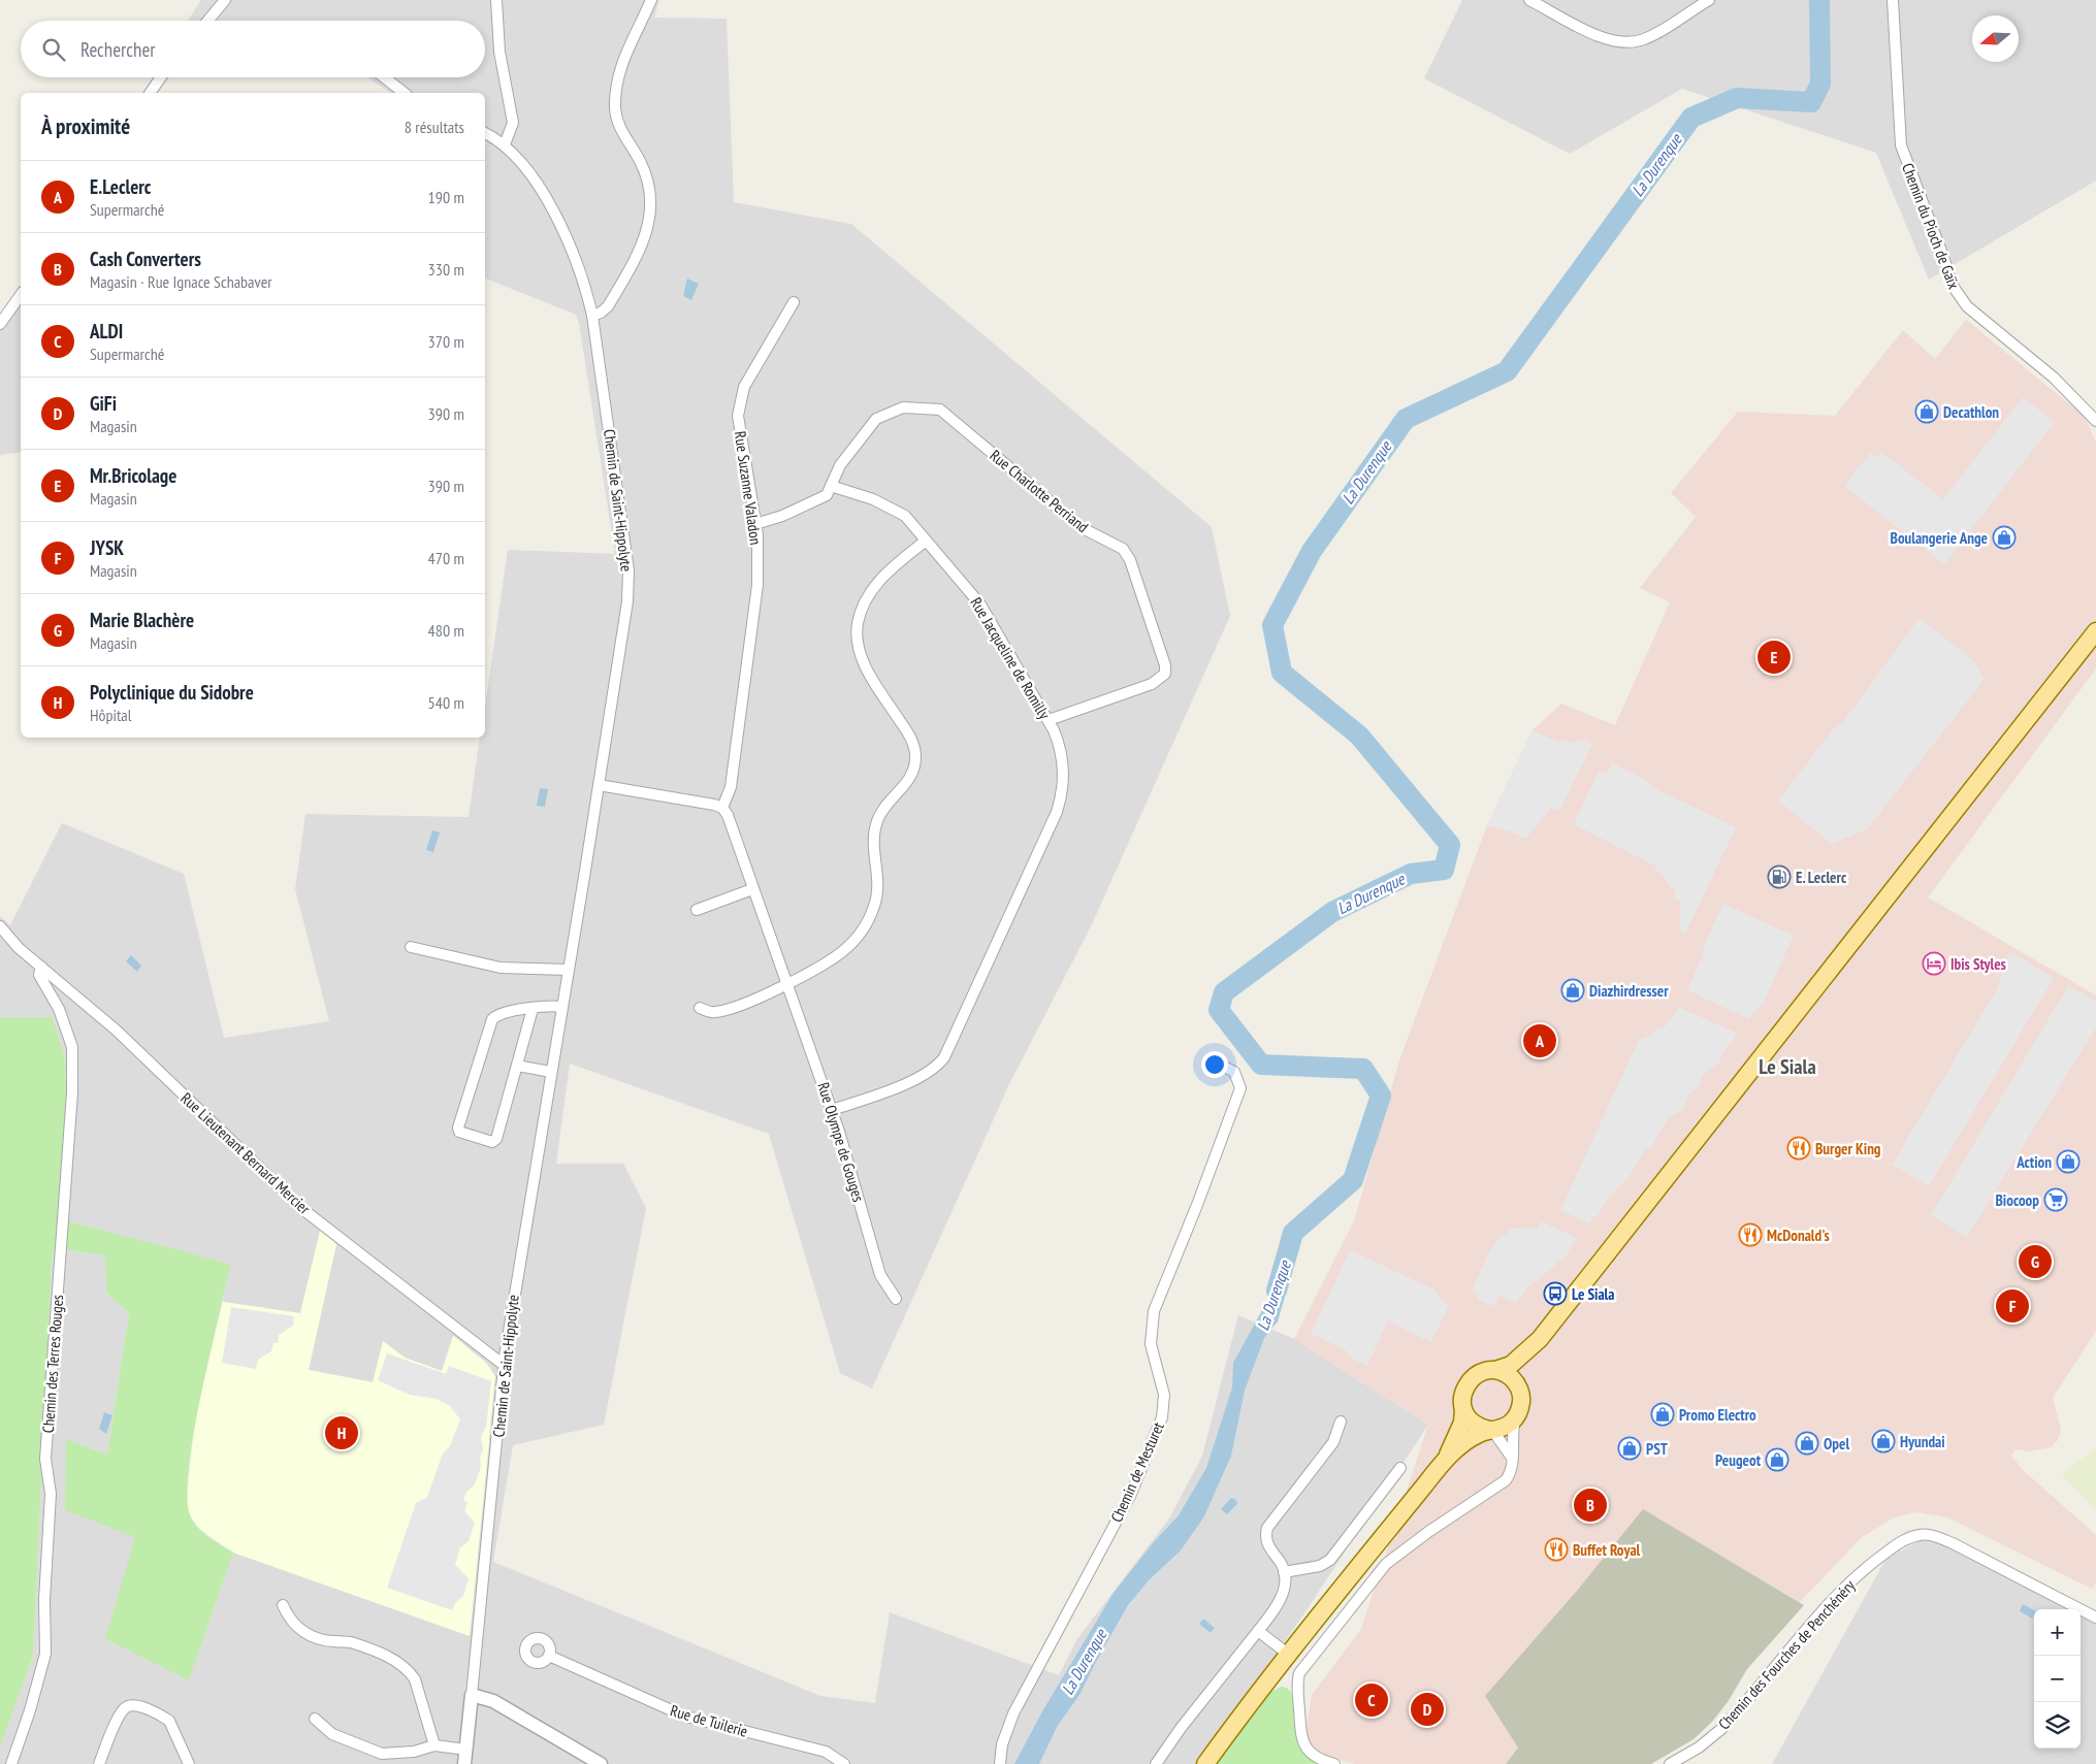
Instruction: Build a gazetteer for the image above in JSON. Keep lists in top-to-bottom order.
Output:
{
  "streets": {
    "street": [
      "Chemin du Pioch de Gaïx",
      "Rue Suzanne Valadon",
      "Rue Charlotte Perriand",
      "Chemin de Saint-Hippolyte",
      "Rue Jacqueline de Romilly",
      "Rue Olympe de Gouges",
      "Rue Lieutenant Bernard Mercier",
      "Chemin des Terres Rouges",
      "Chemin de Mesturet",
      "Chemin des Fourches de Penchénéry",
      "Rue de Tuilerie"
    ]
  },
  "crossings": [
    ["Rue Suzanne Valadon", "Rue Charlotte Perriand"],
    ["Rue Suzanne Valadon", "Rue Olympe de Gouges"],
    ["Rue Charlotte Perriand", "Rue Jacqueline de Romilly"],
    ["Chemin de Saint-Hippolyte", "Rue Lieutenant Bernard Mercier"],
    ["Rue Jacqueline de Romilly", "Rue Olympe de Gouges"],
    ["Rue Lieutenant Bernard Mercier", "Chemin des Terres Rouges"]
  ],
  "districts": ["Le Siala"],
  "water": ["La Durenque"],
  "places": {
    "shop": [
      "Decathlon",
      "Boulangerie Ange",
      "Diazhirdresser",
      "Action",
      "Promo Electro",
      "Hyundai",
      "Opel",
      "PST",
      "Peugeot"
    ],
    "fuel station": ["E. Leclerc"],
    "hotel": ["Ibis Styles"],
    "restaurant": ["Burger King", "McDonald's", "Buffet Royal"],
    "supermarket": ["Biocoop"],
    "bus stop": ["Le Siala"]
  },
  "north": "left",
  "page": {
    "search": "Rechercher",
    "heading": ["À proximité", "8 résultats"],
    "list": [
      {
        "mark": "A",
        "name": "E.Leclerc",
        "note": "Supermarché",
        "value": "190 m"
      },
      {
        "mark": "B",
        "name": "Cash Converters",
        "note": "Magasin · Rue Ignace Schabaver",
        "value": "330 m"
      },
      {
        "mark": "C",
        "name": "ALDI",
        "note": "Supermarché",
        "value": "370 m"
      },
      {
        "mark": "D",
        "name": "GiFi",
        "note": "Magasin",
        "value": "390 m"
      },
      {
        "mark": "E",
        "name": "Mr.Bricolage",
        "note": "Magasin",
        "value": "390 m"
      },
      {
        "mark": "F",
        "name": "JYSK",
        "note": "Magasin",
        "value": "470 m"
      },
      {
        "mark": "G",
        "name": "Marie Blachère",
        "note": "Magasin",
        "value": "480 m"
      },
      {
        "mark": "H",
        "name": "Polyclinique du Sidobre",
        "note": "Hôpital",
        "value": "540 m"
      }
    ],
    "pins": [
      "E",
      "A",
      "G",
      "F",
      "H",
      "B",
      "C",
      "D"
    ],
    "map_buttons": ["+", "−"]
  }
}
